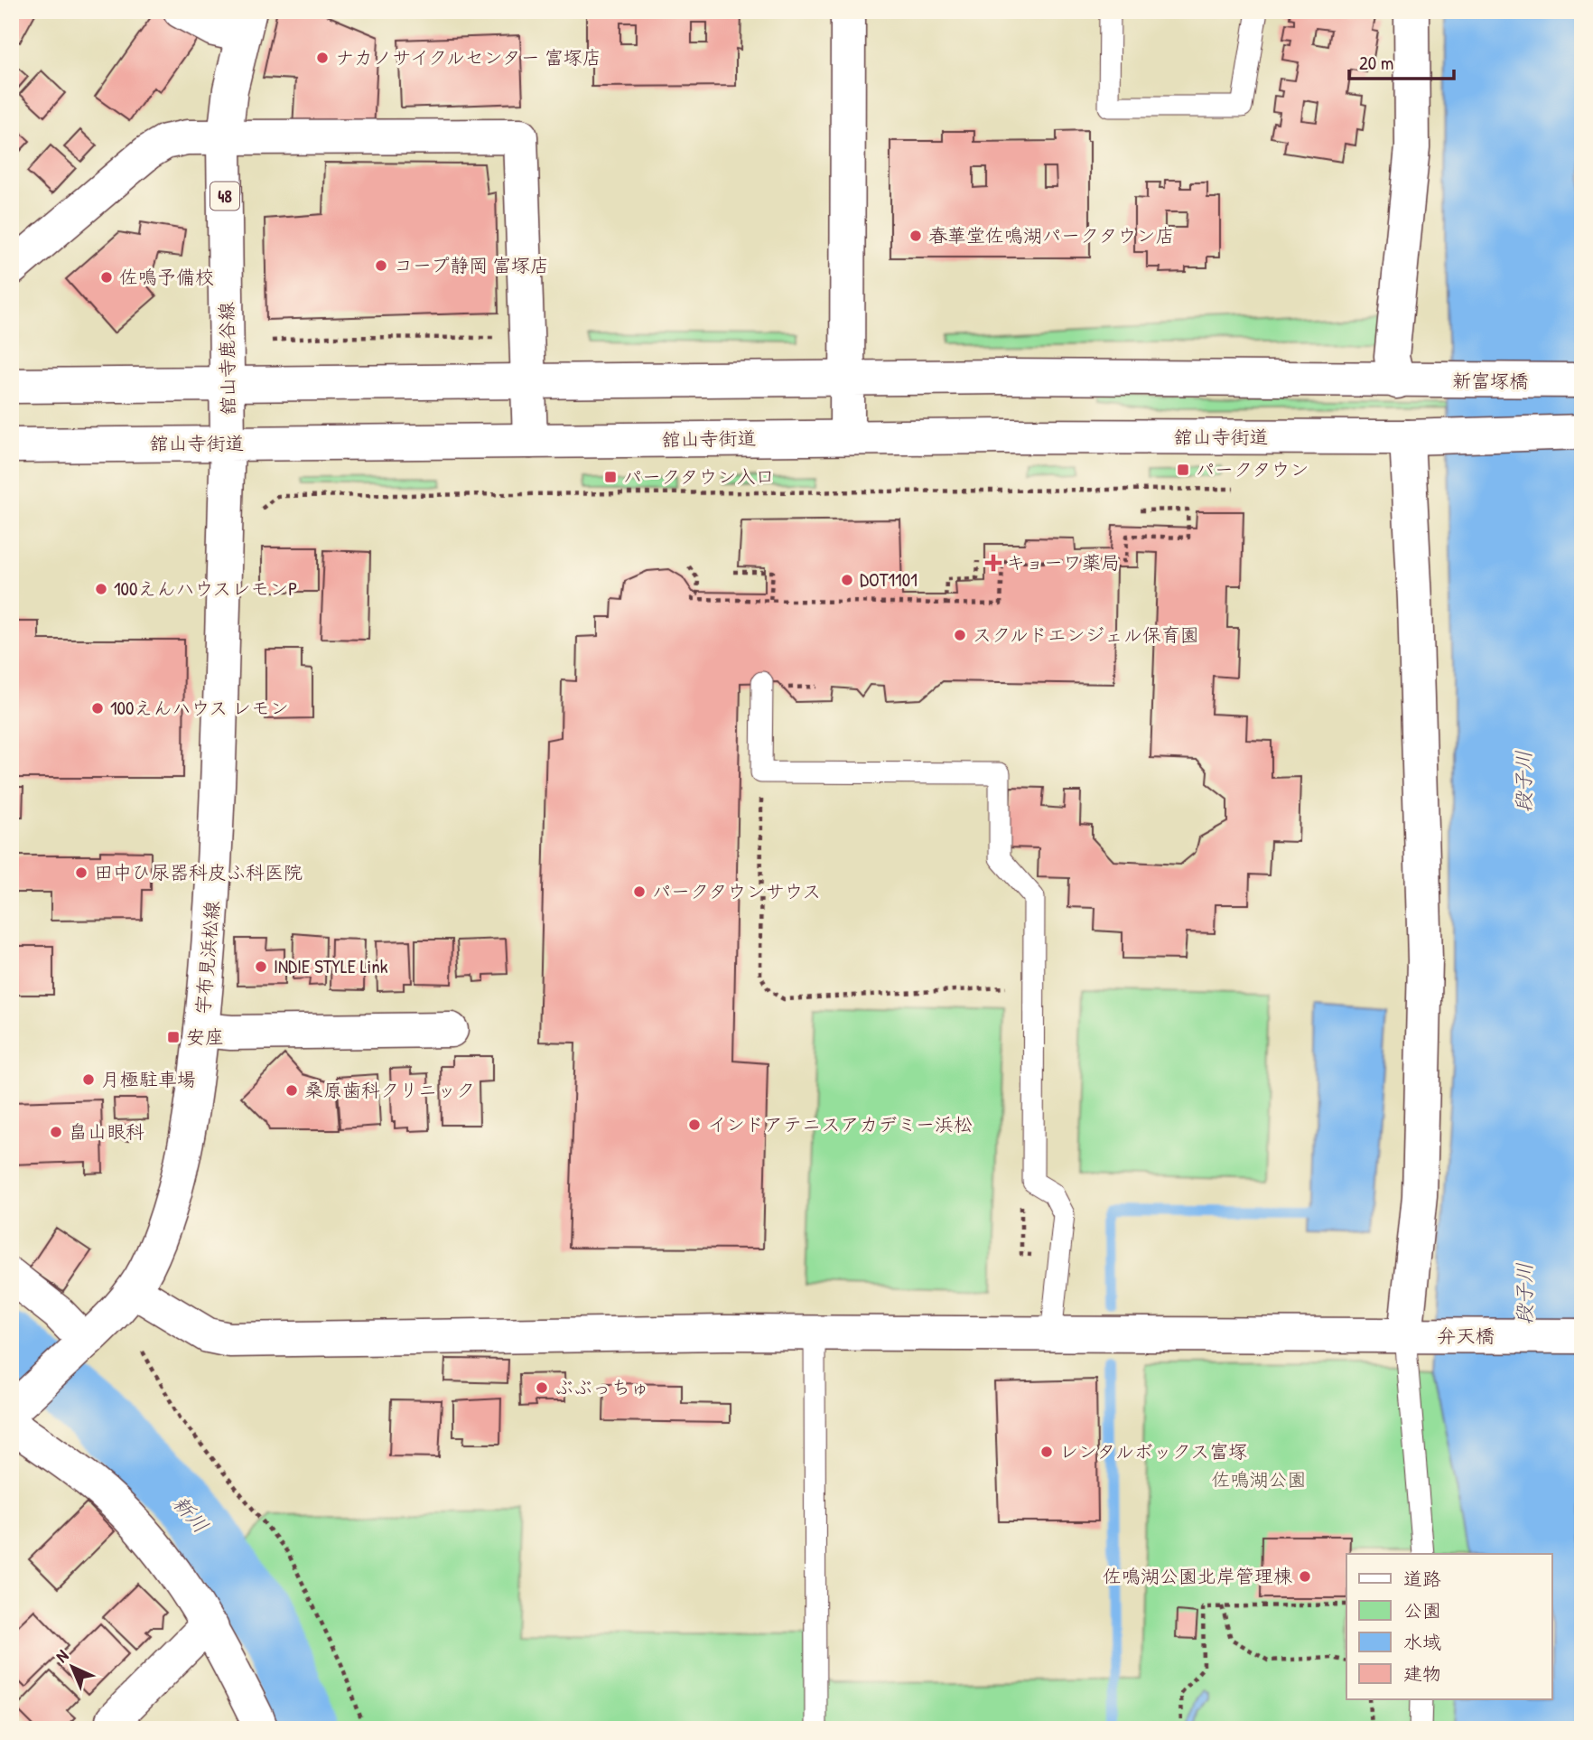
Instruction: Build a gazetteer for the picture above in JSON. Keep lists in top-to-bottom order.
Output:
{
  "streets": {
    "street": [
      "48",
      "舘山寺鹿谷線",
      "新富塚橋",
      "舘山寺街道",
      "宇布見浜松線",
      "弁天橋"
    ]
  },
  "crossings": [
    ["舘山寺鹿谷線", "舘山寺街道"],
    ["舘山寺鹿谷線", "宇布見浜松線"],
    ["舘山寺街道", "宇布見浜松線"],
    ["宇布見浜松線", "弁天橋"]
  ],
  "water": ["段子川", "新川"],
  "parks": ["佐鳴湖公園"],
  "places": {
    "other": [
      "ナカノサイクルセンター 富塚店",
      "春華堂佐鳴湖パークタウン店",
      "コープ静岡 富塚店",
      "佐鳴予備校",
      "DOT1101",
      "100えんハウスレモンP",
      "スクルドエンジェル保育園",
      "100えんハウス レモン",
      "田中ひ尿器科皮ふ科医院",
      "パークタウンサウス",
      "INDIE STYLE Link",
      "月極駐車場",
      "桑原歯科クリニック",
      "インドアテニスアカデミー浜松",
      "畠山眼科",
      "ぶぶっちゅ",
      "レンタルボックス富塚",
      "佐鳴湖公園北岸管理棟"
    ],
    "transit": ["パークタウン", "パークタウン入口", "安座"],
    "health": ["キョーワ薬局"]
  },
  "legend": [
    "道路",
    "公園",
    "水域",
    "建物"
  ],
  "scale_bar": "20 m",
  "north": "top left"
}
